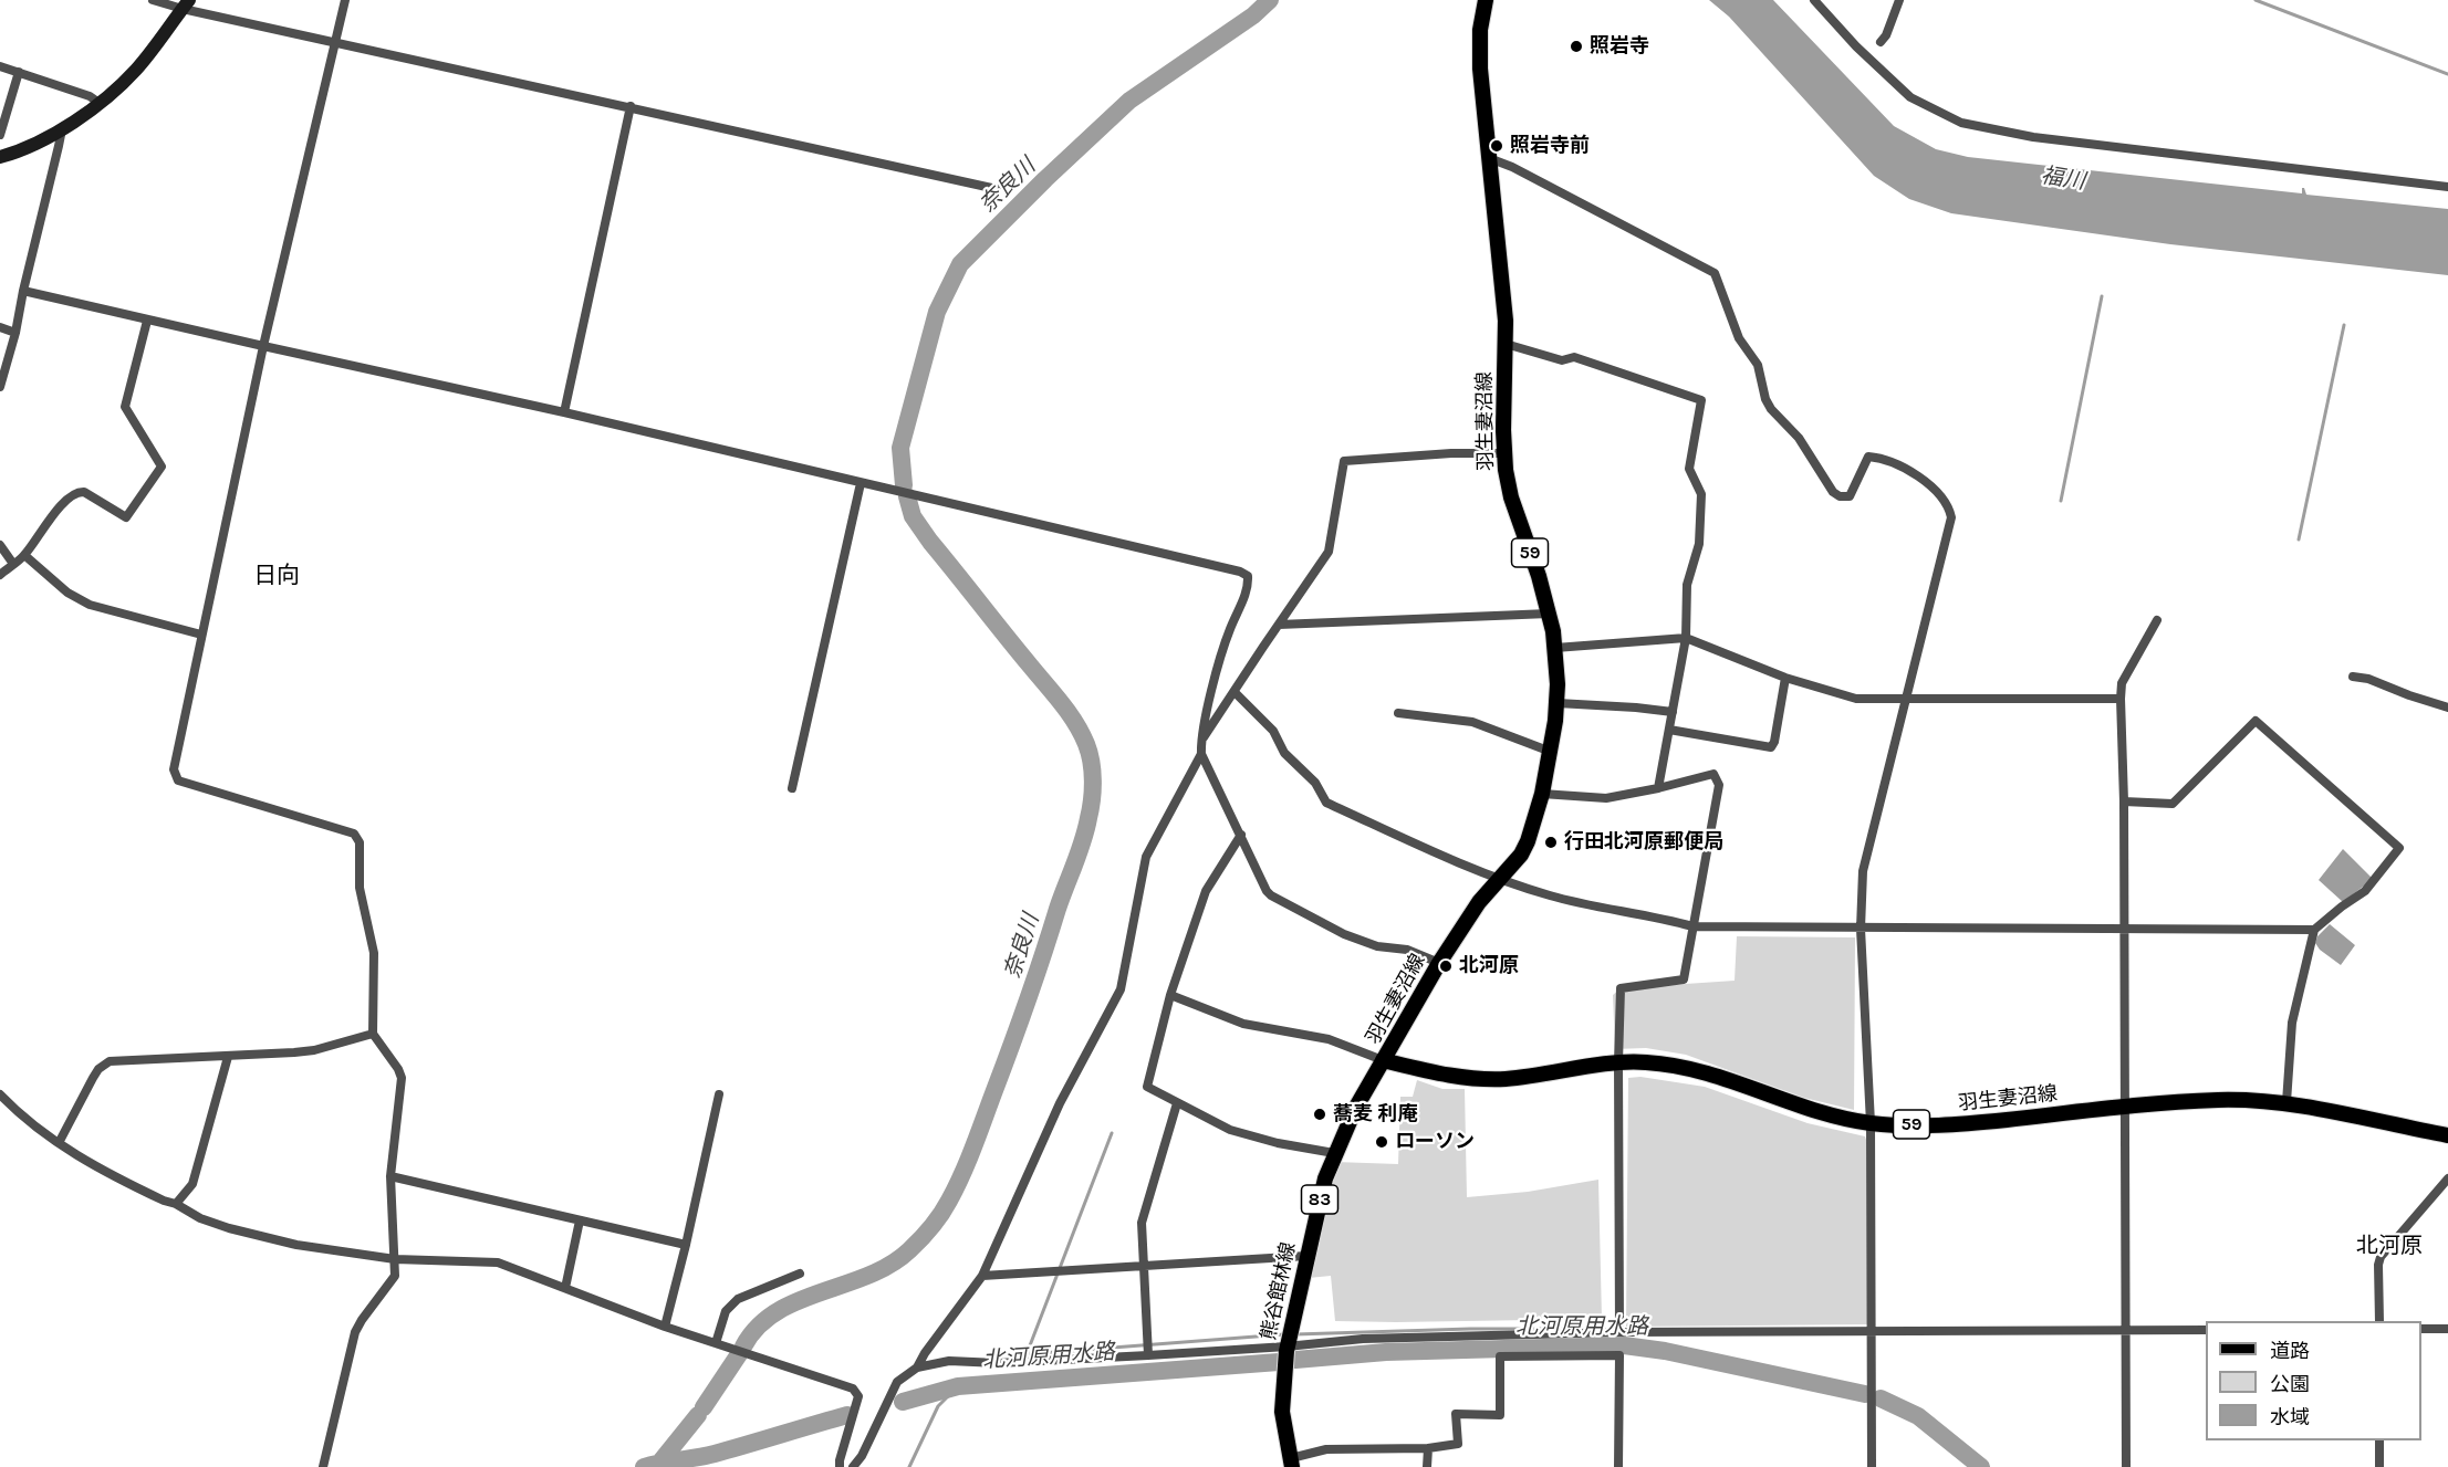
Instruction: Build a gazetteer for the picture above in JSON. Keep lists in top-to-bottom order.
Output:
{
  "streets": {
    "main road": [
      "羽生妻沼線",
      "59",
      "83",
      "熊谷館林線"
    ]
  },
  "crossings": [
    ["羽生妻沼線", "熊谷館林線"]
  ],
  "districts": ["日向", "北河原"],
  "water": ["福川", "奈良川", "北河原用水路"],
  "places": [
    "照岩寺",
    "照岩寺前",
    "行田北河原郵便局",
    "北河原",
    "蕎麦 利庵",
    "ローソン"
  ],
  "legend": ["道路", "公園", "水域"]
}
